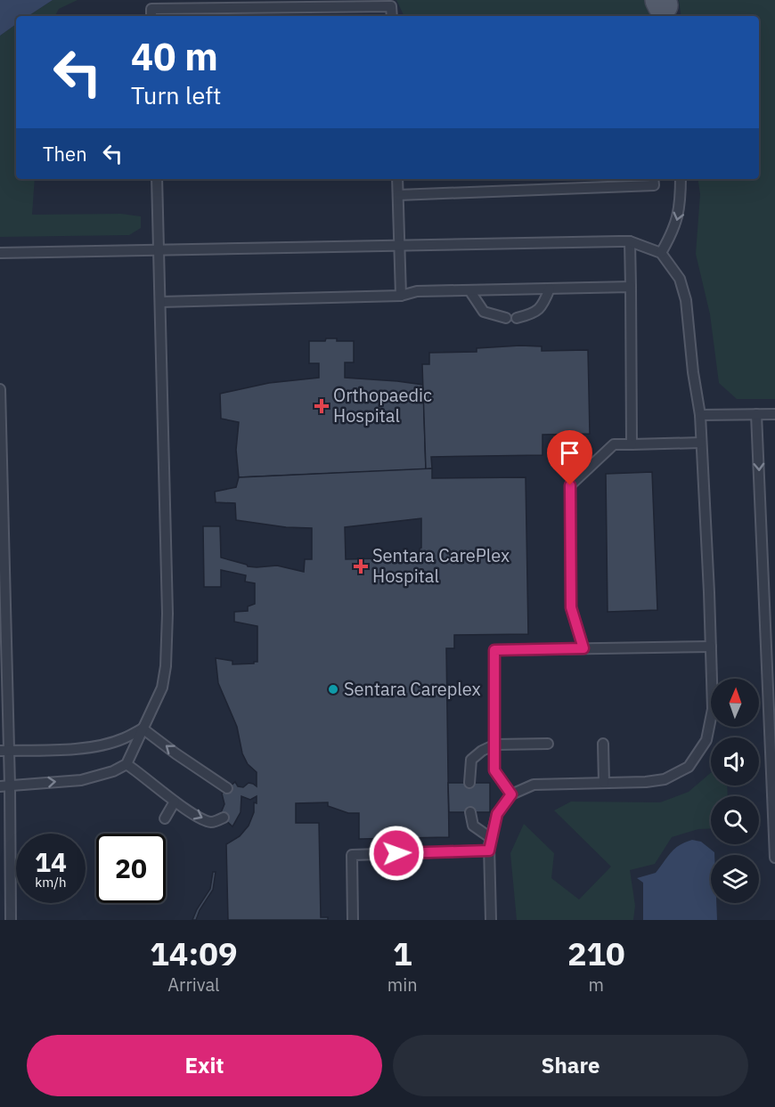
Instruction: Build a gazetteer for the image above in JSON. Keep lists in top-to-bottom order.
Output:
{
  "places": {
    "health": ["Orthopaedic Hospital", "Sentara CarePlex Hospital"],
    "other": ["Sentara Careplex"]
  },
  "north": "top",
  "page": {
    "turn": ["40 m", "Turn left"],
    "then": "Then",
    "speed": "14 km/h",
    "limit": "20",
    "eta": [
      "14:09",
      "Arrival",
      "1",
      "min",
      "210",
      "m"
    ],
    "buttons": ["Exit", "Share"]
  }
}
